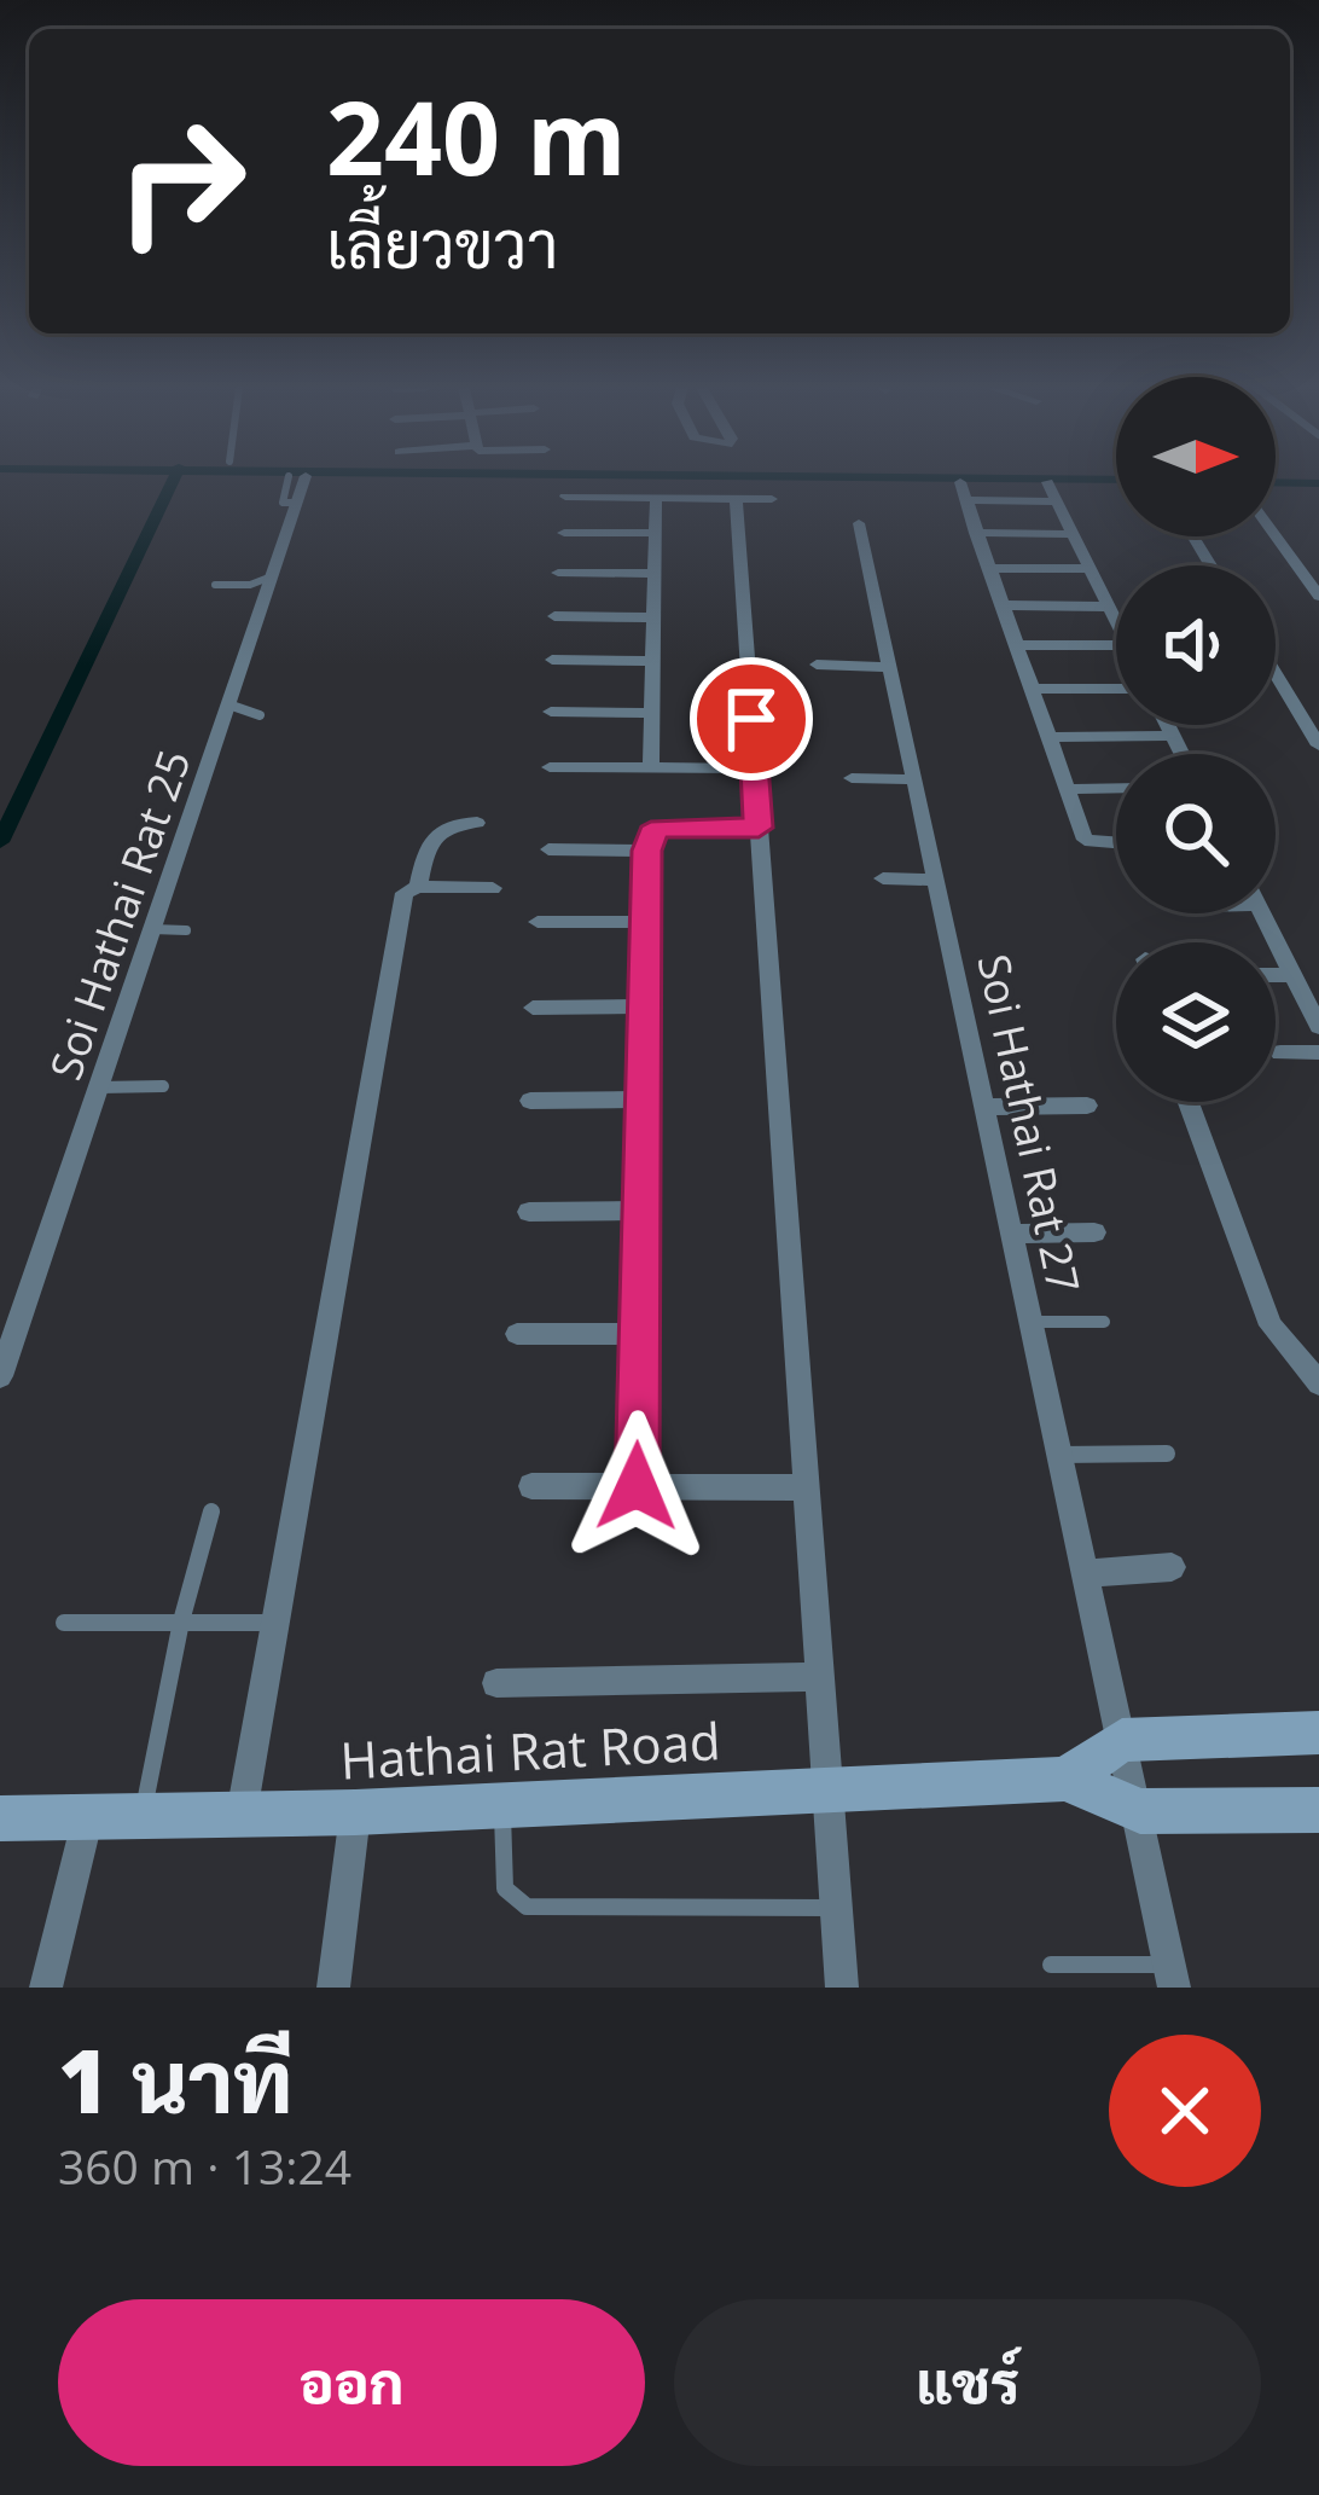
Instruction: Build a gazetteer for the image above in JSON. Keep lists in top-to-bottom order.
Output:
{
  "streets": {
    "main road": ["Hathai Rat Road"],
    "street": ["Soi Hathai Rat 25", "Soi Hathai Rat 27"]
  },
  "crossings": [
    ["Soi Hathai Rat 27", "Hathai Rat Road"]
  ],
  "north": "right",
  "page": {
    "turn": ["240 m", "เลี้ยวขวา"],
    "heading": ["1 นาที", "360 m · 13:24"],
    "buttons": ["ออก", "แชร์"]
  }
}
